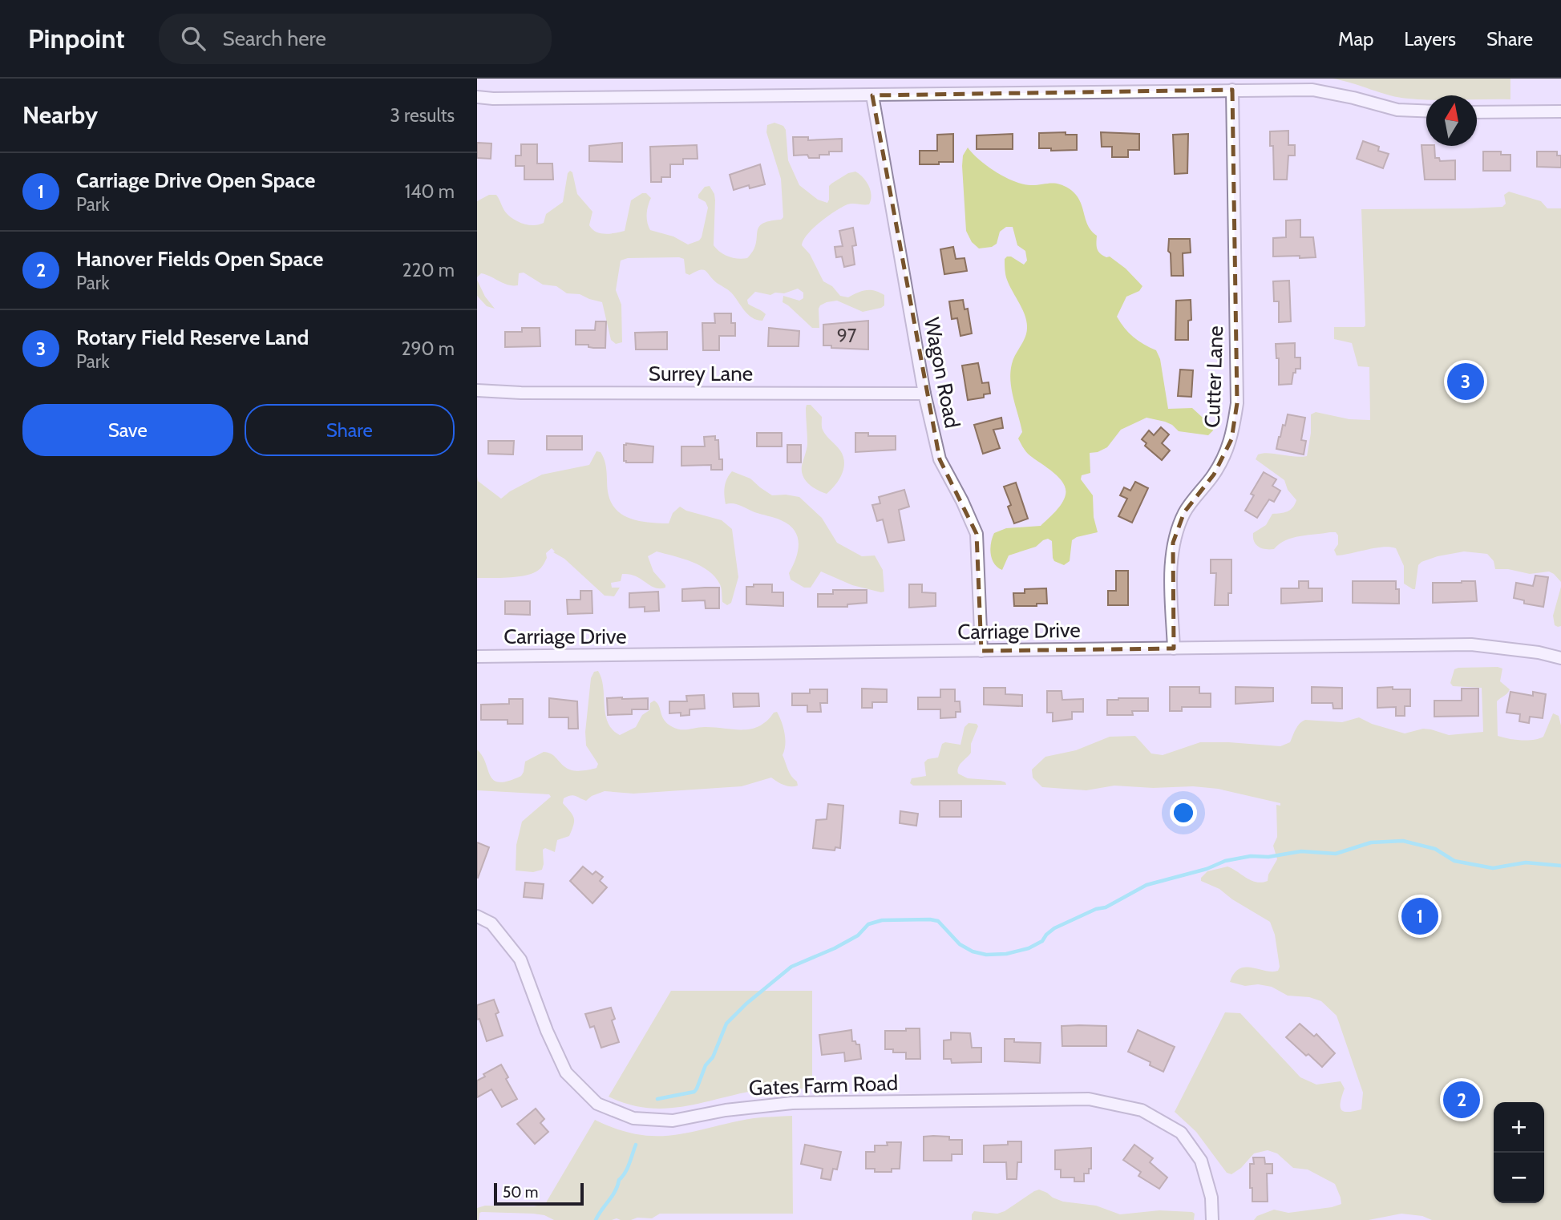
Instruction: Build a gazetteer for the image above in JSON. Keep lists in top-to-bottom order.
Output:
{
  "streets": {
    "street": [
      "Wagon Road",
      "Surrey Lane",
      "Cutter Lane",
      "Carriage Drive",
      "Gates Farm Road"
    ]
  },
  "crossings": [
    ["Wagon Road", "Surrey Lane"],
    ["Wagon Road", "Carriage Drive"],
    ["Cutter Lane", "Carriage Drive"]
  ],
  "house_numbers": ["97"],
  "scale_bar": "50 m",
  "north": "top",
  "page": {
    "header": "Pinpoint",
    "search": "Search here",
    "nav": ["Map", "Layers", "Share"],
    "heading": ["Nearby", "3 results"],
    "list": [
      {
        "mark": "1",
        "name": "Carriage Drive Open Space",
        "note": "Park",
        "value": "140 m"
      },
      {
        "mark": "2",
        "name": "Hanover Fields Open Space",
        "note": "Park",
        "value": "220 m"
      },
      {
        "mark": "3",
        "name": "Rotary Field Reserve Land",
        "note": "Park",
        "value": "290 m"
      }
    ],
    "pins": ["3", "1", "2"],
    "buttons": ["Save", "Share"],
    "map_buttons": ["+", "−"],
    "scale": "50 m"
  }
}
